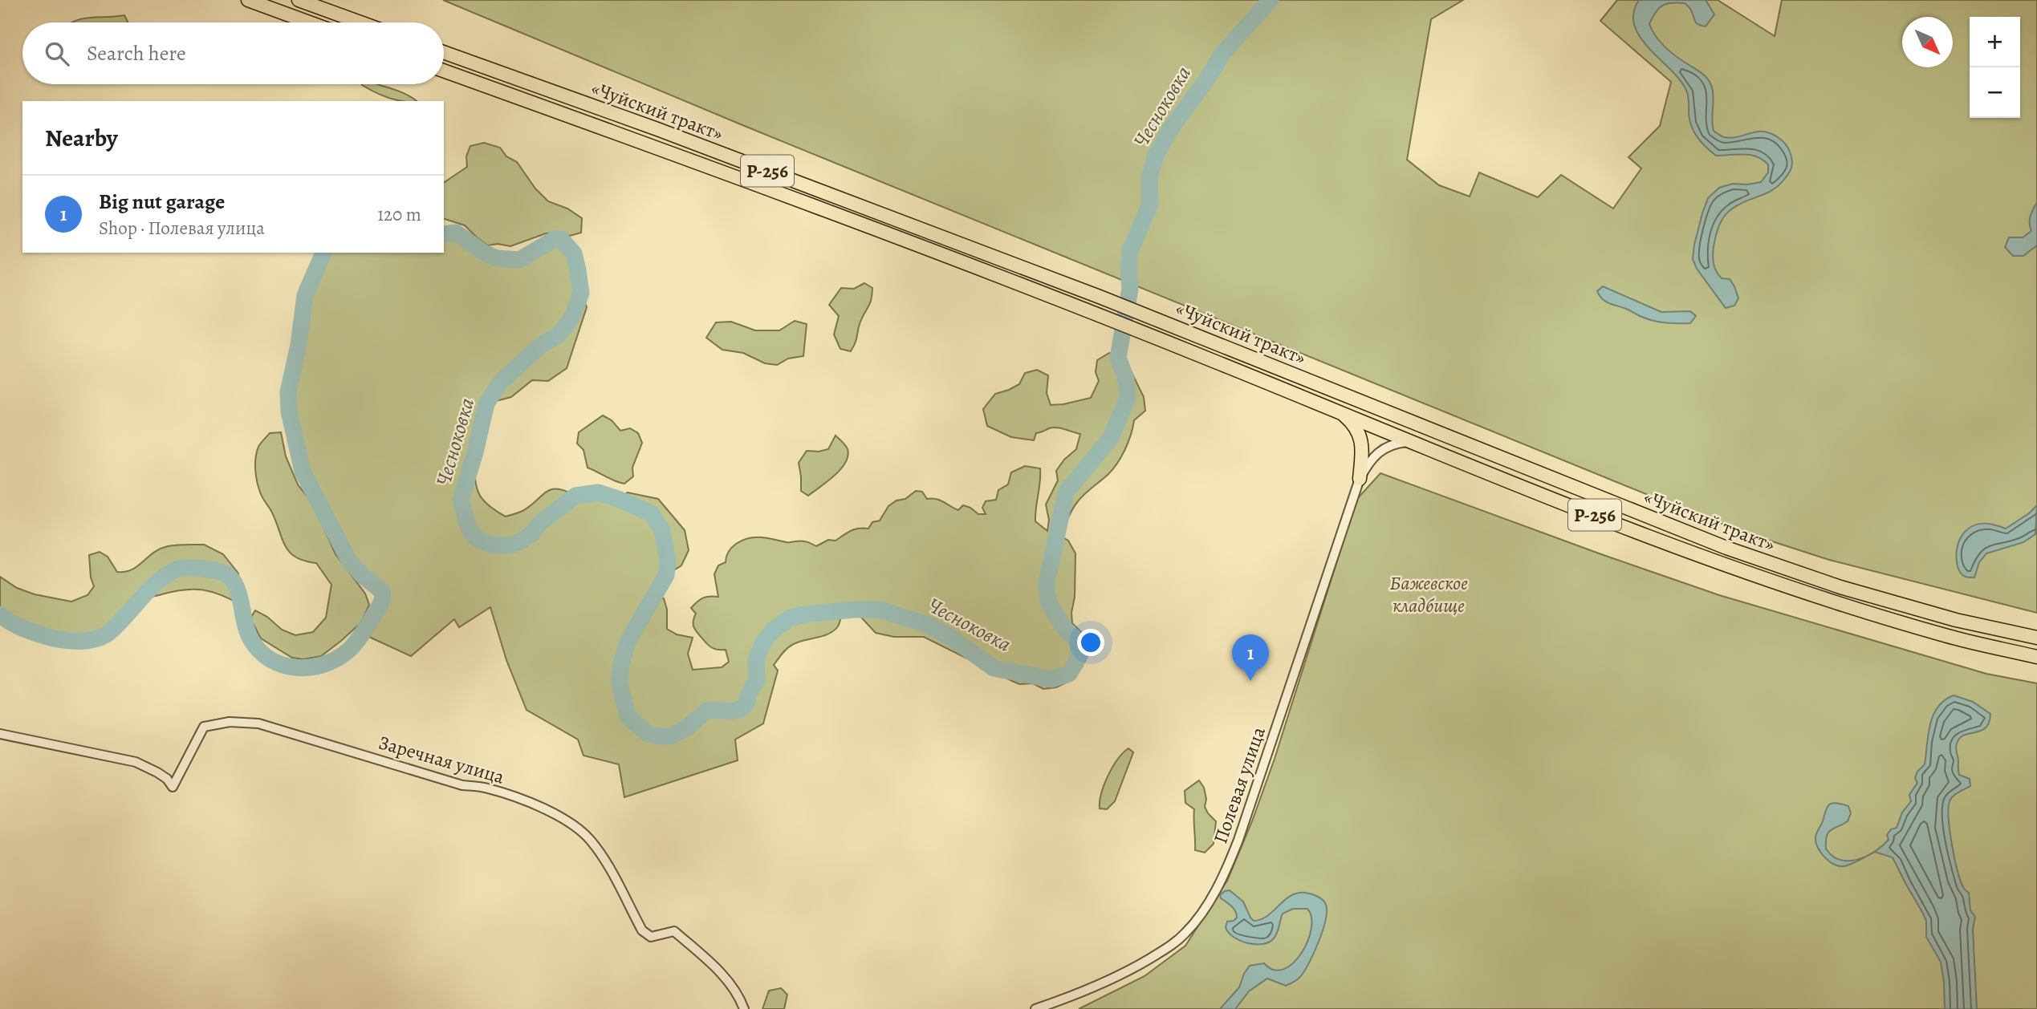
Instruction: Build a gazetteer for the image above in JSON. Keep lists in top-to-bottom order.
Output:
{
  "streets": {
    "highway": ["«Чуйский тракт»", "Р-256"],
    "street": ["Заречная улица", "Полевая улица"]
  },
  "crossings": [
    ["«Чуйский тракт»", "Полевая улица"]
  ],
  "water": ["Чесноковка"],
  "parks": ["Бажевское кладбище"],
  "north": "bottom right",
  "page": {
    "map_buttons": ["+", "−"],
    "search": "Search here",
    "heading": "Nearby",
    "list": [
      {
        "mark": "1",
        "name": "Big nut garage",
        "note": "Shop · Полевая улица",
        "value": "120 m"
      }
    ],
    "pins": "1"
  }
}
